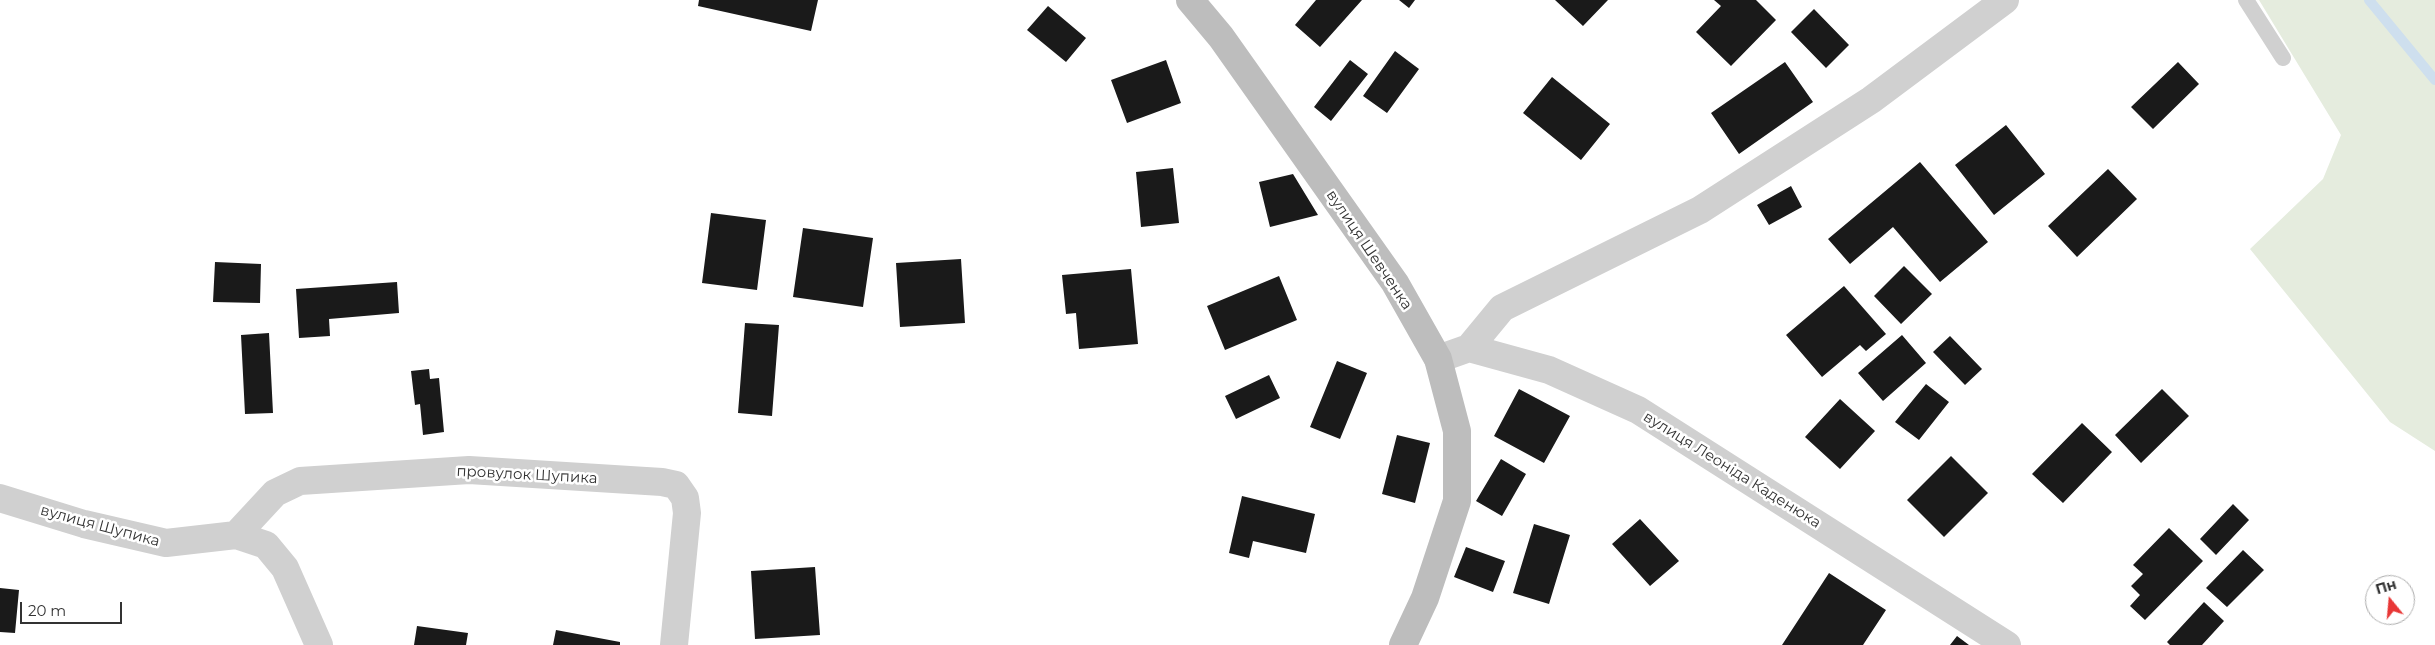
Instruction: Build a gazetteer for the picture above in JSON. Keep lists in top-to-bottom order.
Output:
{
  "streets": {
    "street": [
      "вулиця Шевченка",
      "вулиця Леоніда Каденюка",
      "провулок Шупика",
      "вулиця Шупика"
    ]
  },
  "crossings": [
    ["провулок Шупика", "вулиця Шупика"]
  ],
  "scale_bar": "20 m",
  "north": "top"
}
